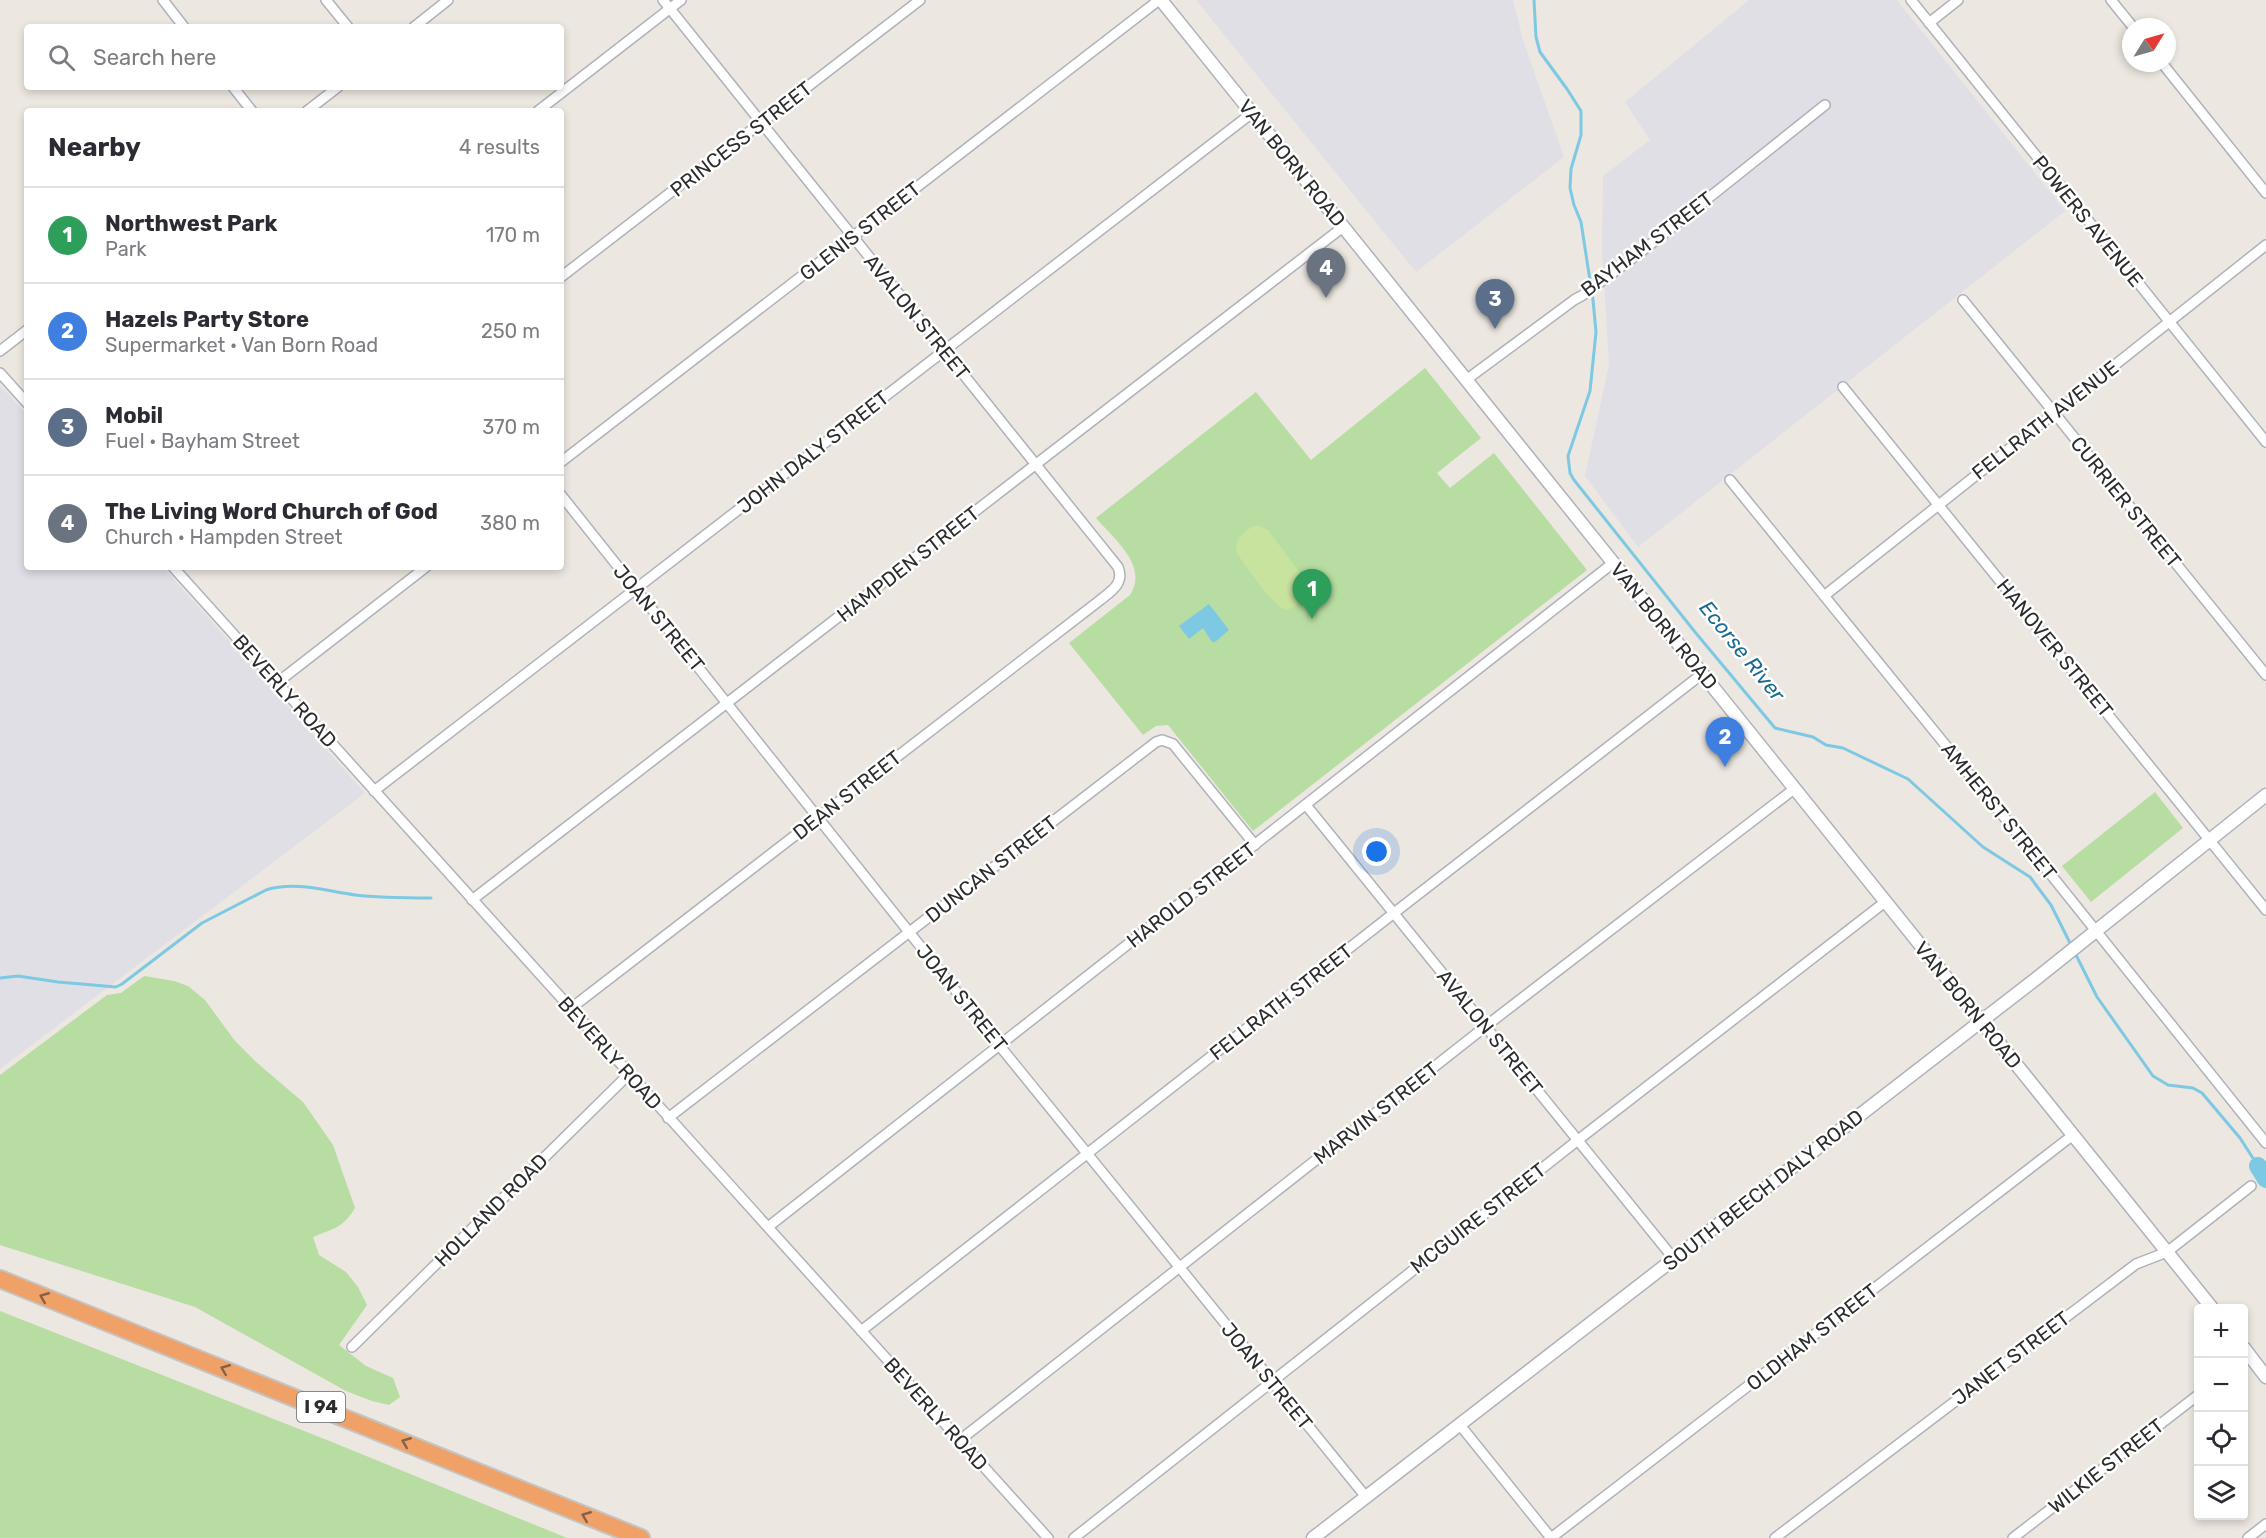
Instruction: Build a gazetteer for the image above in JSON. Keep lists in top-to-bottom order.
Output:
{
  "streets": {
    "highway": ["I 94"],
    "main road": ["VAN BORN ROAD", "SOUTH BEECH DALY ROAD"],
    "street": [
      "PRINCESS STREET",
      "POWERS AVENUE",
      "GLENIS STREET",
      "BAYHAM STREET",
      "AVALON STREET",
      "FELLRATH AVENUE",
      "JOHN DALY STREET",
      "CURRIER STREET",
      "HAMPDEN STREET",
      "JOAN STREET",
      "HANOVER STREET",
      "BEVERLY ROAD",
      "DEAN STREET",
      "AMHERST STREET",
      "DUNCAN STREET",
      "HAROLD STREET",
      "FELLRATH STREET",
      "MARVIN STREET",
      "HOLLAND ROAD",
      "MCGUIRE STREET",
      "OLDHAM STREET",
      "JANET STREET",
      "WILKIE STREET"
    ]
  },
  "crossings": [
    ["PRINCESS STREET", "AVALON STREET"],
    ["VAN BORN ROAD", "GLENIS STREET"],
    ["VAN BORN ROAD", "BAYHAM STREET"],
    ["VAN BORN ROAD", "JOHN DALY STREET"],
    ["VAN BORN ROAD", "HAMPDEN STREET"],
    ["VAN BORN ROAD", "HAROLD STREET"],
    ["VAN BORN ROAD", "FELLRATH STREET"],
    ["VAN BORN ROAD", "MARVIN STREET"],
    ["VAN BORN ROAD", "SOUTH BEECH DALY ROAD"],
    ["VAN BORN ROAD", "MCGUIRE STREET"],
    ["VAN BORN ROAD", "OLDHAM STREET"],
    ["VAN BORN ROAD", "JANET STREET"],
    ["POWERS AVENUE", "FELLRATH AVENUE"],
    ["GLENIS STREET", "AVALON STREET"],
    ["AVALON STREET", "JOHN DALY STREET"],
    ["AVALON STREET", "HAMPDEN STREET"],
    ["AVALON STREET", "DEAN STREET"],
    ["AVALON STREET", "HAROLD STREET"],
    ["AVALON STREET", "FELLRATH STREET"],
    ["AVALON STREET", "MARVIN STREET"],
    ["AVALON STREET", "SOUTH BEECH DALY ROAD"],
    ["AVALON STREET", "MCGUIRE STREET"],
    ["FELLRATH AVENUE", "CURRIER STREET"],
    ["FELLRATH AVENUE", "HANOVER STREET"],
    ["FELLRATH AVENUE", "AMHERST STREET"],
    ["JOHN DALY STREET", "JOAN STREET"],
    ["JOHN DALY STREET", "BEVERLY ROAD"],
    ["HAMPDEN STREET", "JOAN STREET"],
    ["HAMPDEN STREET", "BEVERLY ROAD"],
    ["JOAN STREET", "DEAN STREET"],
    ["JOAN STREET", "DUNCAN STREET"],
    ["JOAN STREET", "HAROLD STREET"],
    ["JOAN STREET", "FELLRATH STREET"],
    ["JOAN STREET", "MARVIN STREET"],
    ["JOAN STREET", "SOUTH BEECH DALY ROAD"],
    ["JOAN STREET", "MCGUIRE STREET"],
    ["HANOVER STREET", "SOUTH BEECH DALY ROAD"],
    ["BEVERLY ROAD", "DEAN STREET"],
    ["BEVERLY ROAD", "DUNCAN STREET"],
    ["BEVERLY ROAD", "HAROLD STREET"],
    ["BEVERLY ROAD", "FELLRATH STREET"],
    ["BEVERLY ROAD", "MARVIN STREET"],
    ["BEVERLY ROAD", "HOLLAND ROAD"],
    ["AMHERST STREET", "SOUTH BEECH DALY ROAD"],
    ["DUNCAN STREET", "HAROLD STREET"]
  ],
  "water": ["Ecorse River"],
  "north": "top right",
  "page": {
    "search": "Search here",
    "heading": ["Nearby", "4 results"],
    "list": [
      {
        "mark": "1",
        "name": "Northwest Park",
        "note": "Park",
        "value": "170 m"
      },
      {
        "mark": "2",
        "name": "Hazels Party Store",
        "note": "Supermarket · Van Born Road",
        "value": "250 m"
      },
      {
        "mark": "3",
        "name": "Mobil",
        "note": "Fuel · Bayham Street",
        "value": "370 m"
      },
      {
        "mark": "4",
        "name": "The Living Word Church of God",
        "note": "Church · Hampden Street",
        "value": "380 m"
      }
    ],
    "pins": [
      "4",
      "3",
      "1",
      "2"
    ],
    "map_buttons": ["+", "−"]
  }
}
